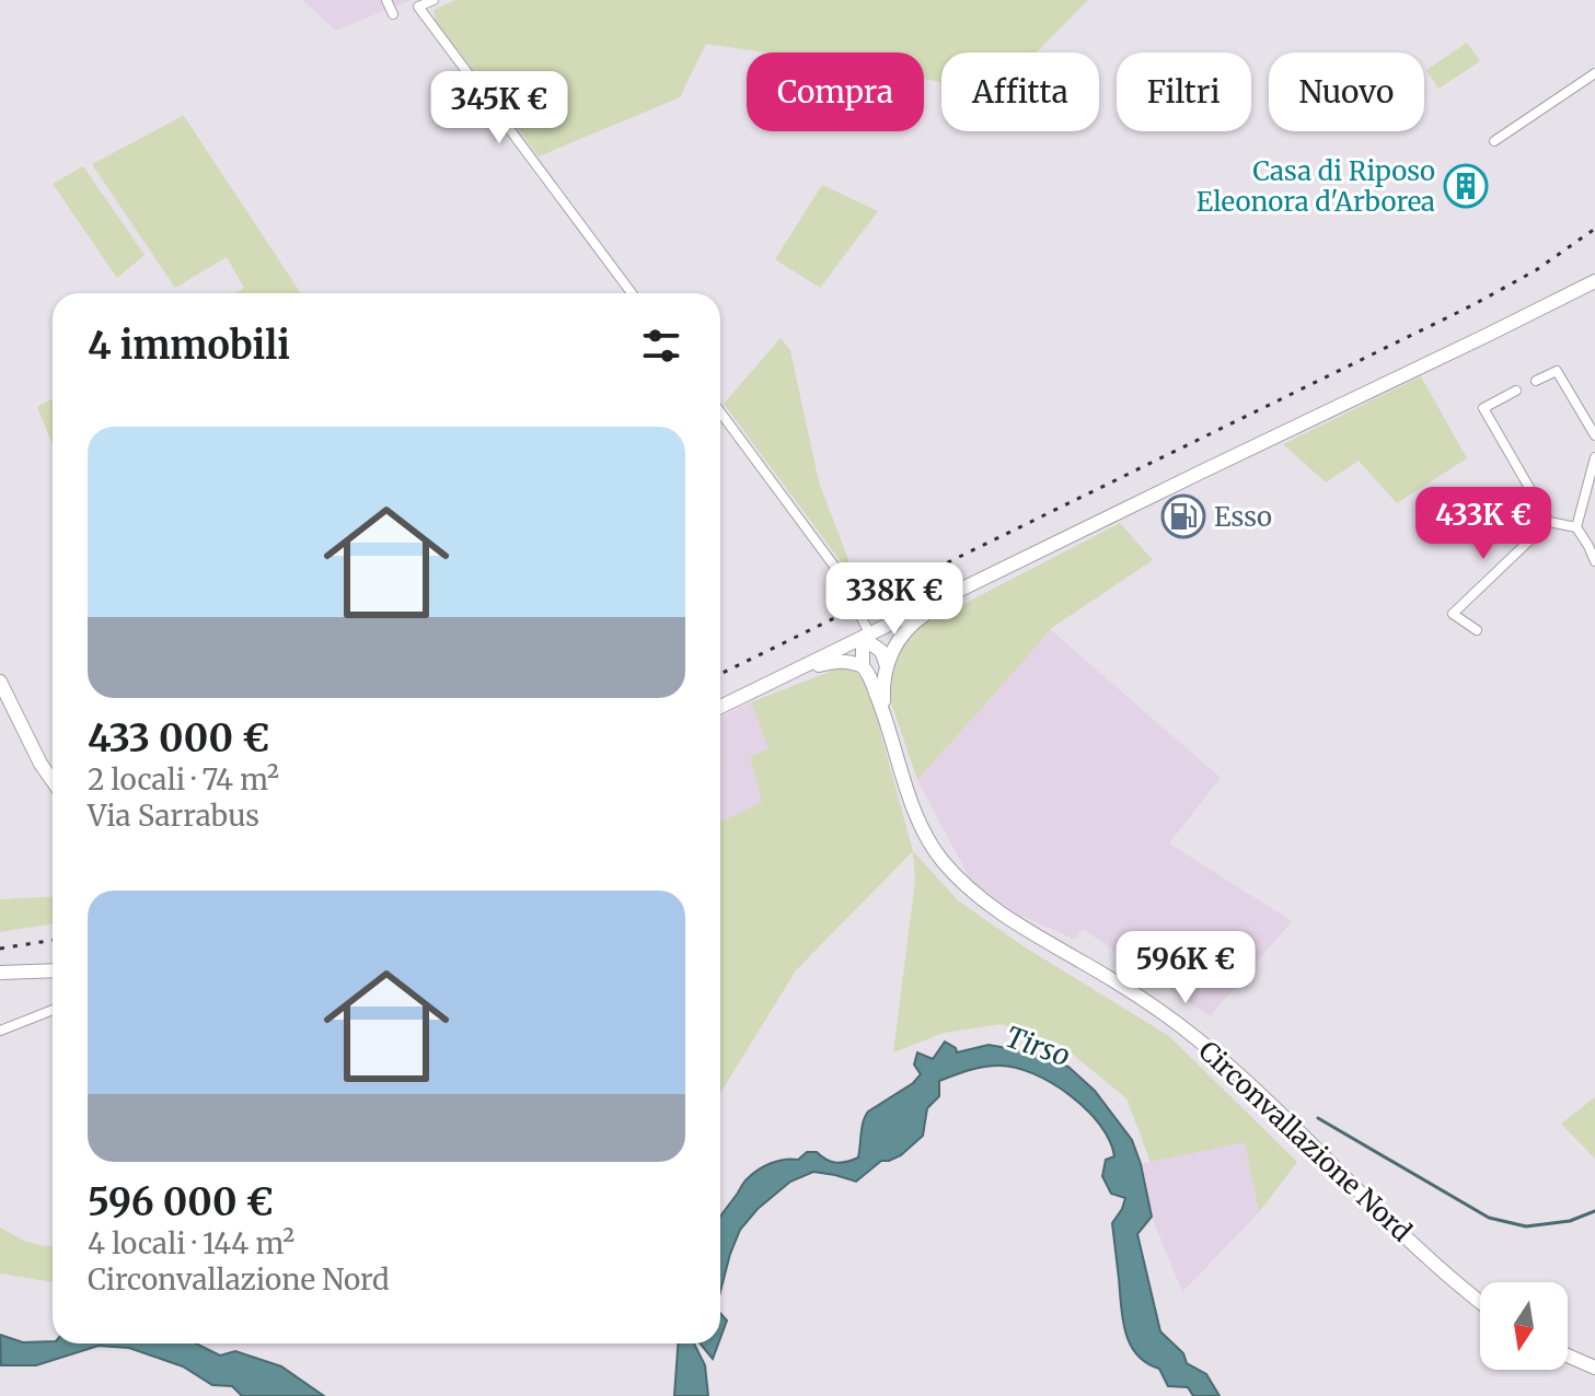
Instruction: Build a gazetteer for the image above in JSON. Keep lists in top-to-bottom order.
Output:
{
  "streets": {
    "main road": ["Circonvallazione Nord"]
  },
  "water": ["Tirso"],
  "places": {
    "building": ["Casa di Riposo Eleonora d'Arborea"],
    "fuel station": ["Esso"]
  },
  "north": "bottom",
  "page": {
    "chip": [
      "Compra",
      "Affitta",
      "Filtri",
      "Nuovo"
    ],
    "price": [
      "345K €",
      "433K €",
      "338K €",
      "596K €"
    ],
    "heading": "4 immobili",
    "list": [
      {
        "name": "433 000 €",
        "note": "2 locali · 74 m² · Via Sarrabus"
      },
      {
        "name": "596 000 €",
        "note": "4 locali · 144 m² · Circonvallazione Nord"
      }
    ]
  }
}
